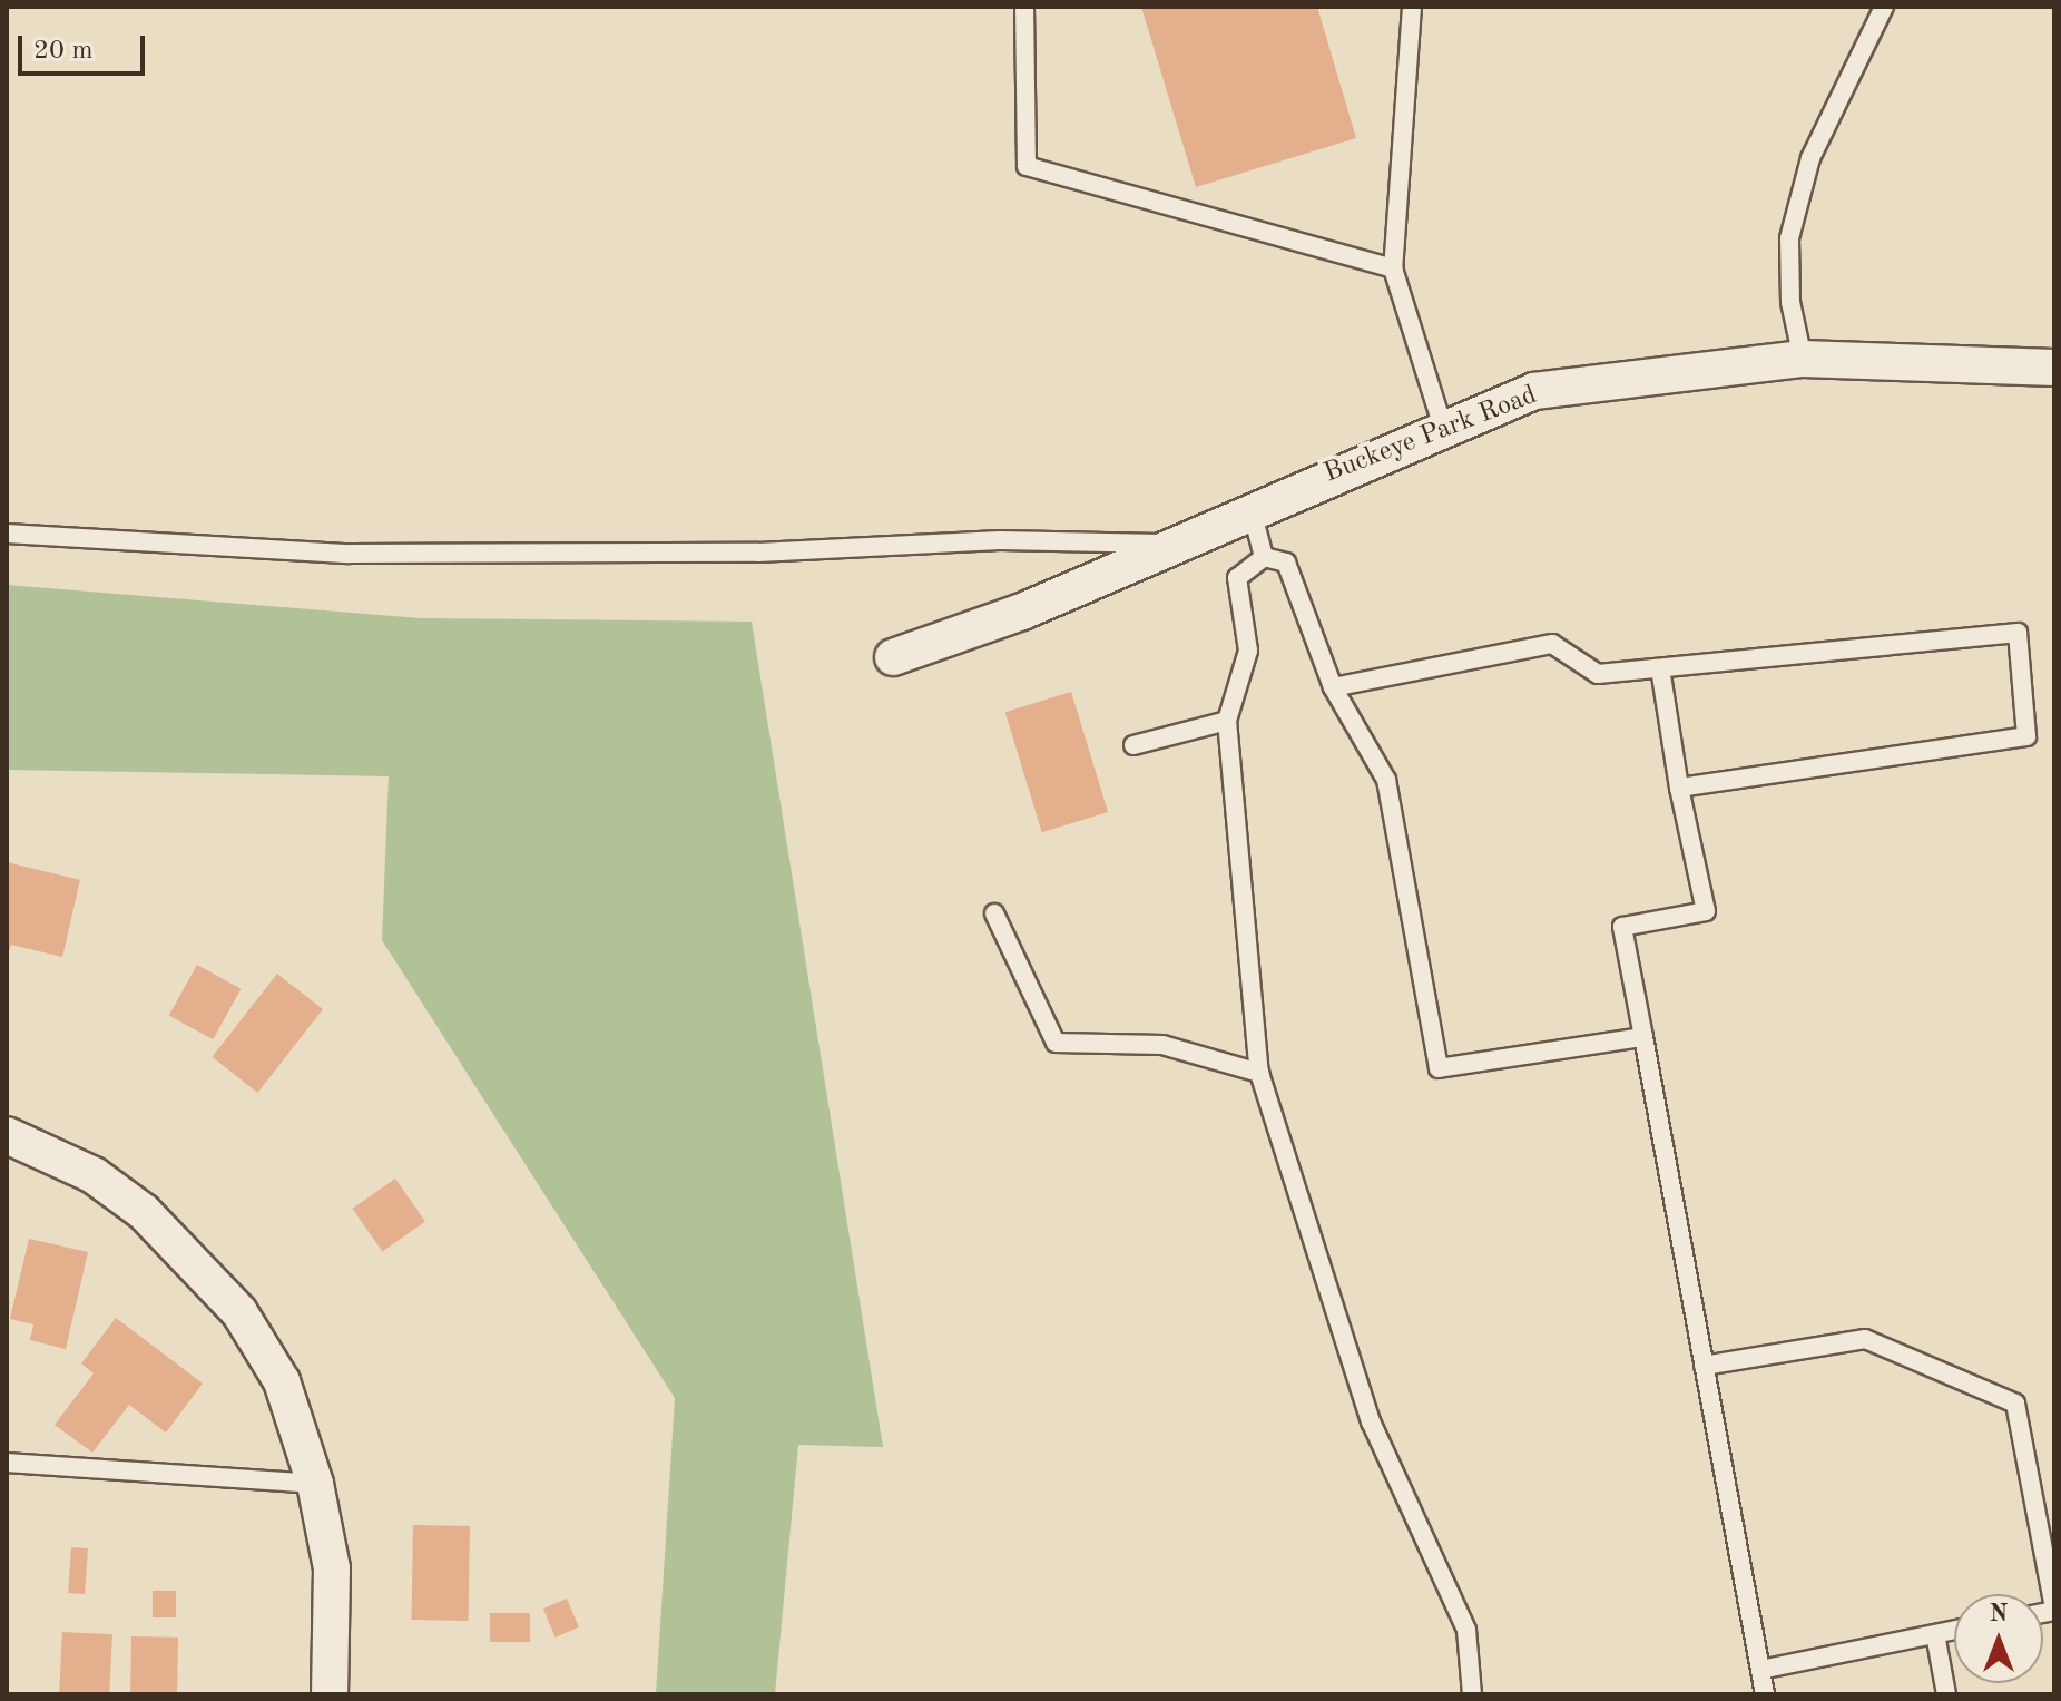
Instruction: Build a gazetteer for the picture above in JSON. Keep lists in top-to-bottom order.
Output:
{
  "streets": {
    "street": ["Buckeye Park Road"]
  },
  "scale_bar": "20 m",
  "north": "top"
}
